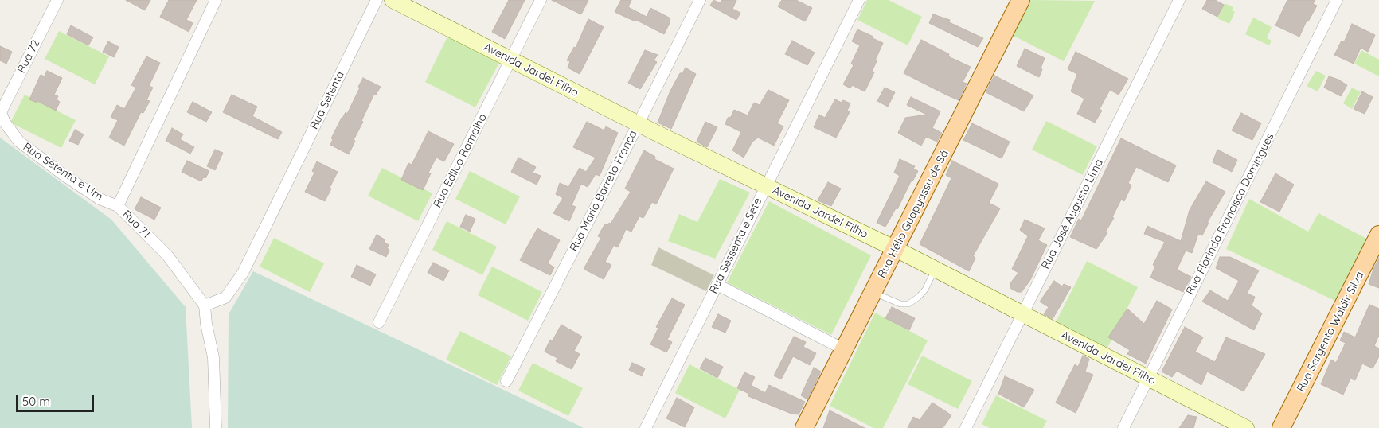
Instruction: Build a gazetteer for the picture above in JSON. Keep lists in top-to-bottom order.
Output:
{
  "streets": {
    "main road": ["Avenida Jardel Filho", "Rua Hélio Guapyassu de Sá", "Rua Sargento Waldir Silva"],
    "street": [
      "Rua 72",
      "Rua Setenta",
      "Rua Edilco Ramalho",
      "Rua Setenta e Um",
      "Rua Mario Barreto França",
      "Rua José Augusto Lima",
      "Rua Florinda Francisca Domingues",
      "Rua 71",
      "Rua Sessenta e Sete"
    ]
  },
  "crossings": [
    ["Rua 72", "Rua Setenta e Um"],
    ["Avenida Jardel Filho", "Rua Edilco Ramalho"],
    ["Avenida Jardel Filho", "Rua Mario Barreto França"],
    ["Avenida Jardel Filho", "Rua Hélio Guapyassu de Sá"],
    ["Avenida Jardel Filho", "Rua José Augusto Lima"],
    ["Avenida Jardel Filho", "Rua Florinda Francisca Domingues"],
    ["Avenida Jardel Filho", "Rua Sessenta e Sete"],
    ["Rua Setenta", "Rua 71"],
    ["Rua Setenta e Um", "Rua 71"]
  ],
  "scale_bar": "50 m"
}
